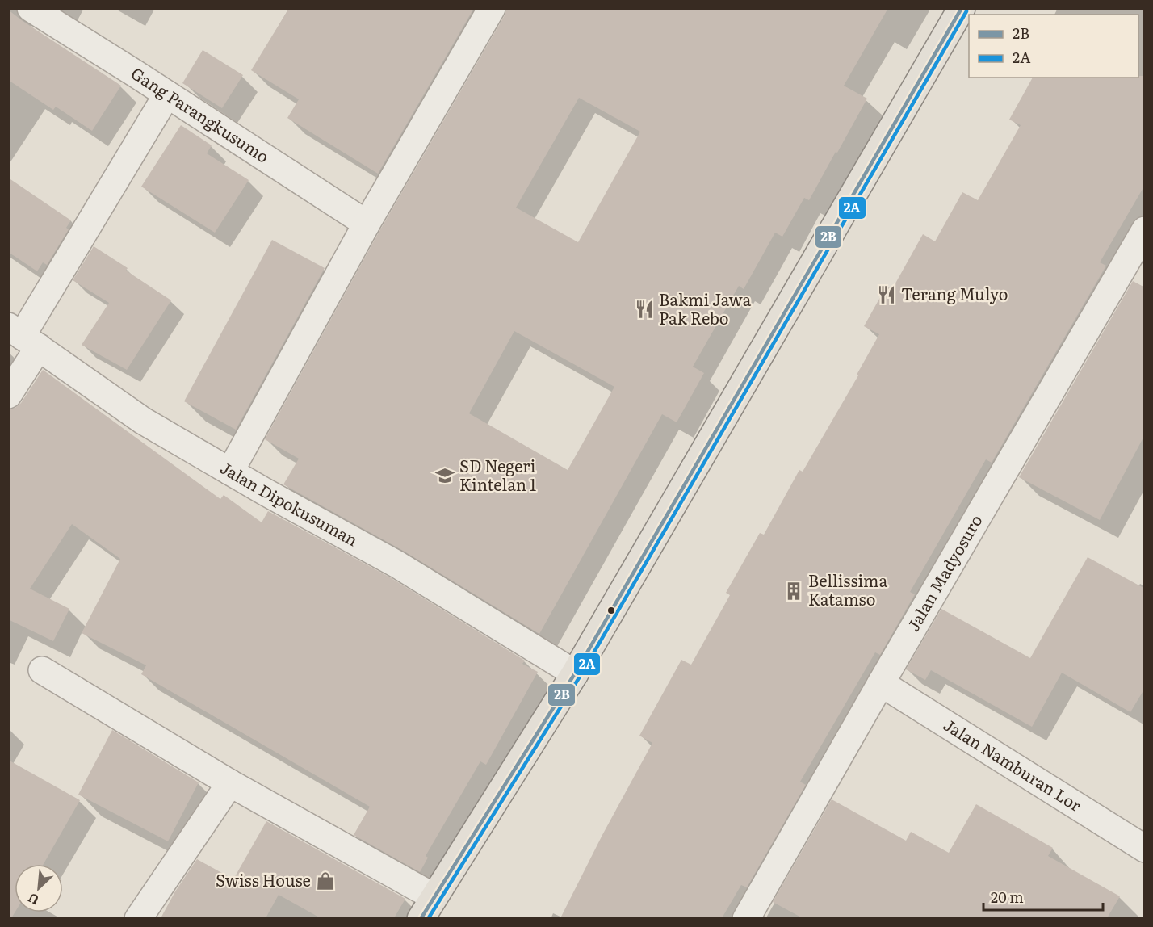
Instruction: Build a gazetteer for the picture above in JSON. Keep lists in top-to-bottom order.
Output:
{
  "streets": {
    "street": [
      "Gang Parangkusumo",
      "Jalan Dipokusuman",
      "Jalan Madyosuro",
      "Jalan Namburan Lor"
    ]
  },
  "crossings": [
    ["Jalan Madyosuro", "Jalan Namburan Lor"]
  ],
  "places": {
    "restaurant": ["Terang Mulyo", "Bakmi Jawa Pak Rebo"],
    "school or university": ["SD Negeri Kintelan 1"],
    "building": ["Bellissima Katamso"],
    "shop": ["Swiss House"]
  },
  "lines": ["transit line 2B", "transit line 2A"],
  "legend": ["2B", "2A"],
  "scale_bar": "20 m",
  "north": "bottom left"
}
